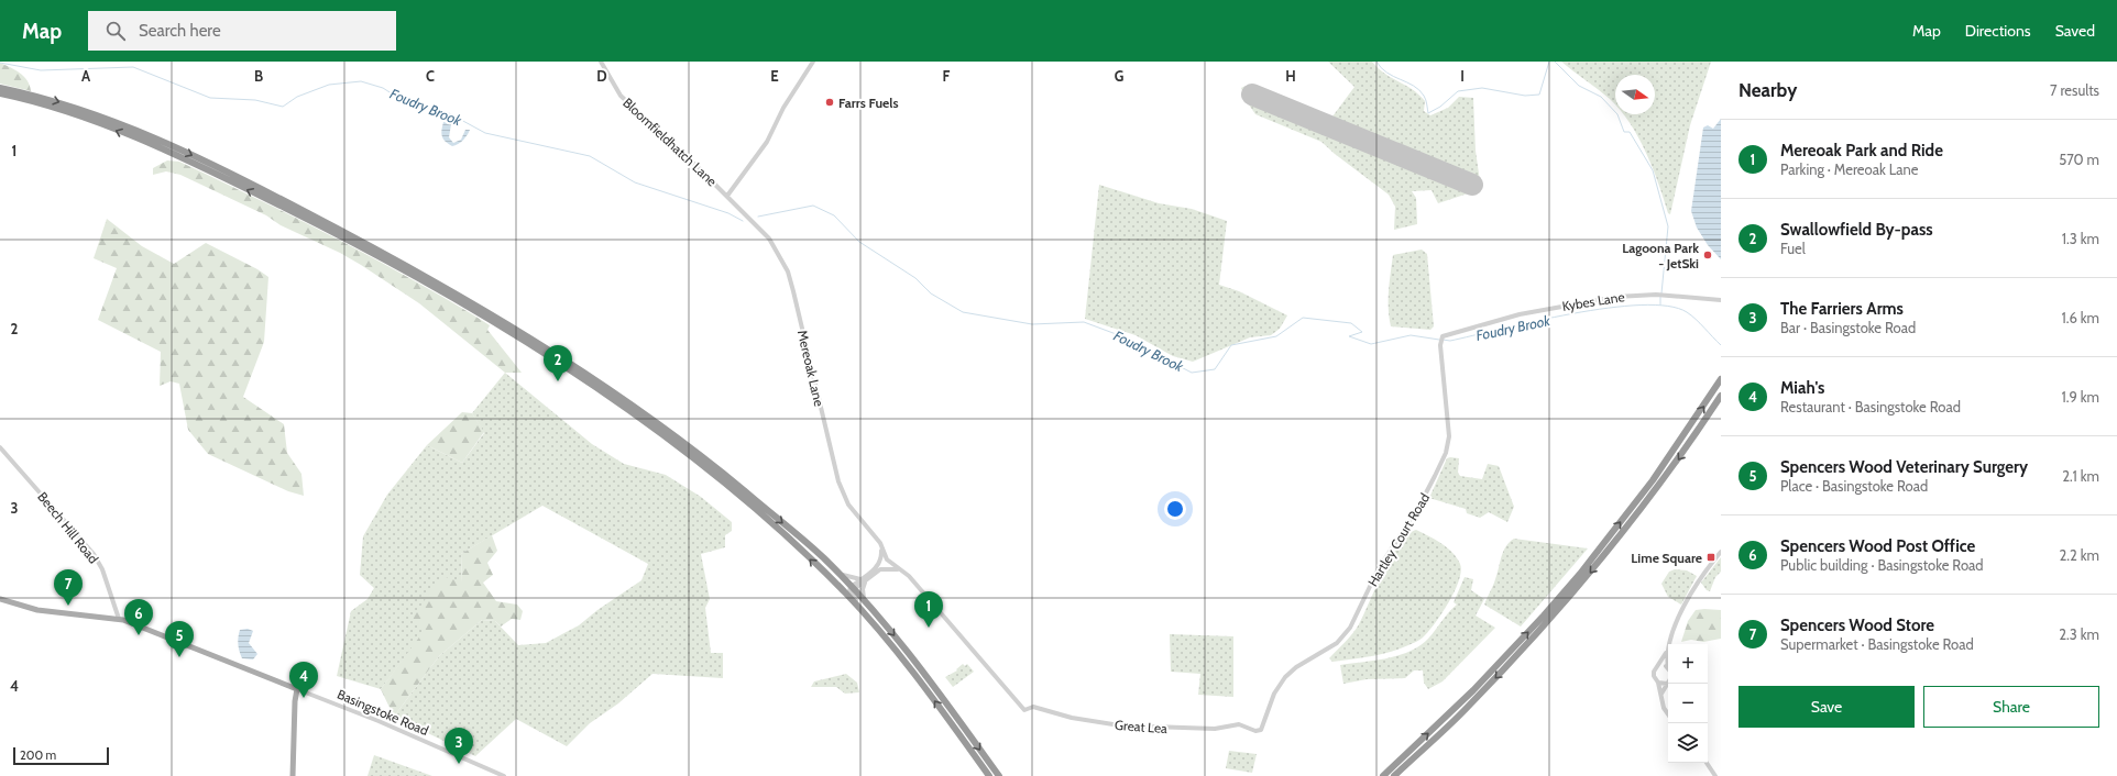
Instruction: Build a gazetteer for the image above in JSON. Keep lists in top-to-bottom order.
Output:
{
  "streets": {
    "main road": ["Basingstoke Road"],
    "street": [
      "Bloomfieldhatch Lane",
      "Kybes Lane",
      "Mereoak Lane",
      "Beech Hill Road",
      "Hartley Court Road",
      "Great Lea"
    ]
  },
  "crossings": [
    ["Bloomfieldhatch Lane", "Mereoak Lane"],
    ["Kybes Lane", "Hartley Court Road"],
    ["Beech Hill Road", "Basingstoke Road"],
    ["Hartley Court Road", "Great Lea"]
  ],
  "water": ["Foudry Brook"],
  "places": {
    "other": ["Farrs Fuels", "Lagoona Park - JetSki"],
    "transit": ["Lime Square"]
  },
  "scale_bar": "200 m",
  "north": "right",
  "page": {
    "header": "Map",
    "search": "Search here",
    "nav": ["Map", "Directions", "Saved"],
    "heading": ["Nearby", "7 results"],
    "list": [
      {
        "mark": "1",
        "name": "Mereoak Park and Ride",
        "note": "Parking · Mereoak Lane",
        "value": "570 m"
      },
      {
        "mark": "2",
        "name": "Swallowfield By-pass",
        "note": "Fuel",
        "value": "1.3 km"
      },
      {
        "mark": "3",
        "name": "The Farriers Arms",
        "note": "Bar · Basingstoke Road",
        "value": "1.6 km"
      },
      {
        "mark": "4",
        "name": "Miah's",
        "note": "Restaurant · Basingstoke Road",
        "value": "1.9 km"
      },
      {
        "mark": "5",
        "name": "Spencers Wood Veterinary Surgery",
        "note": "Place · Basingstoke Road",
        "value": "2.1 km"
      },
      {
        "mark": "6",
        "name": "Spencers Wood Post Office",
        "note": "Public building · Basingstoke Road",
        "value": "2.2 km"
      },
      {
        "mark": "7",
        "name": "Spencers Wood Store",
        "note": "Supermarket · Basingstoke Road",
        "value": "2.3 km"
      }
    ],
    "pins": [
      "2",
      "7",
      "1",
      "6",
      "5",
      "4",
      "3"
    ],
    "map_buttons": ["+", "−"],
    "buttons": ["Save", "Share"],
    "scale": "200 m"
  },
  "grid": {
    "columns": [
      "A",
      "B",
      "C",
      "D",
      "E",
      "F",
      "G",
      "H",
      "I"
    ],
    "rows": [
      "1",
      "2",
      "3",
      "4"
    ]
  }
}
